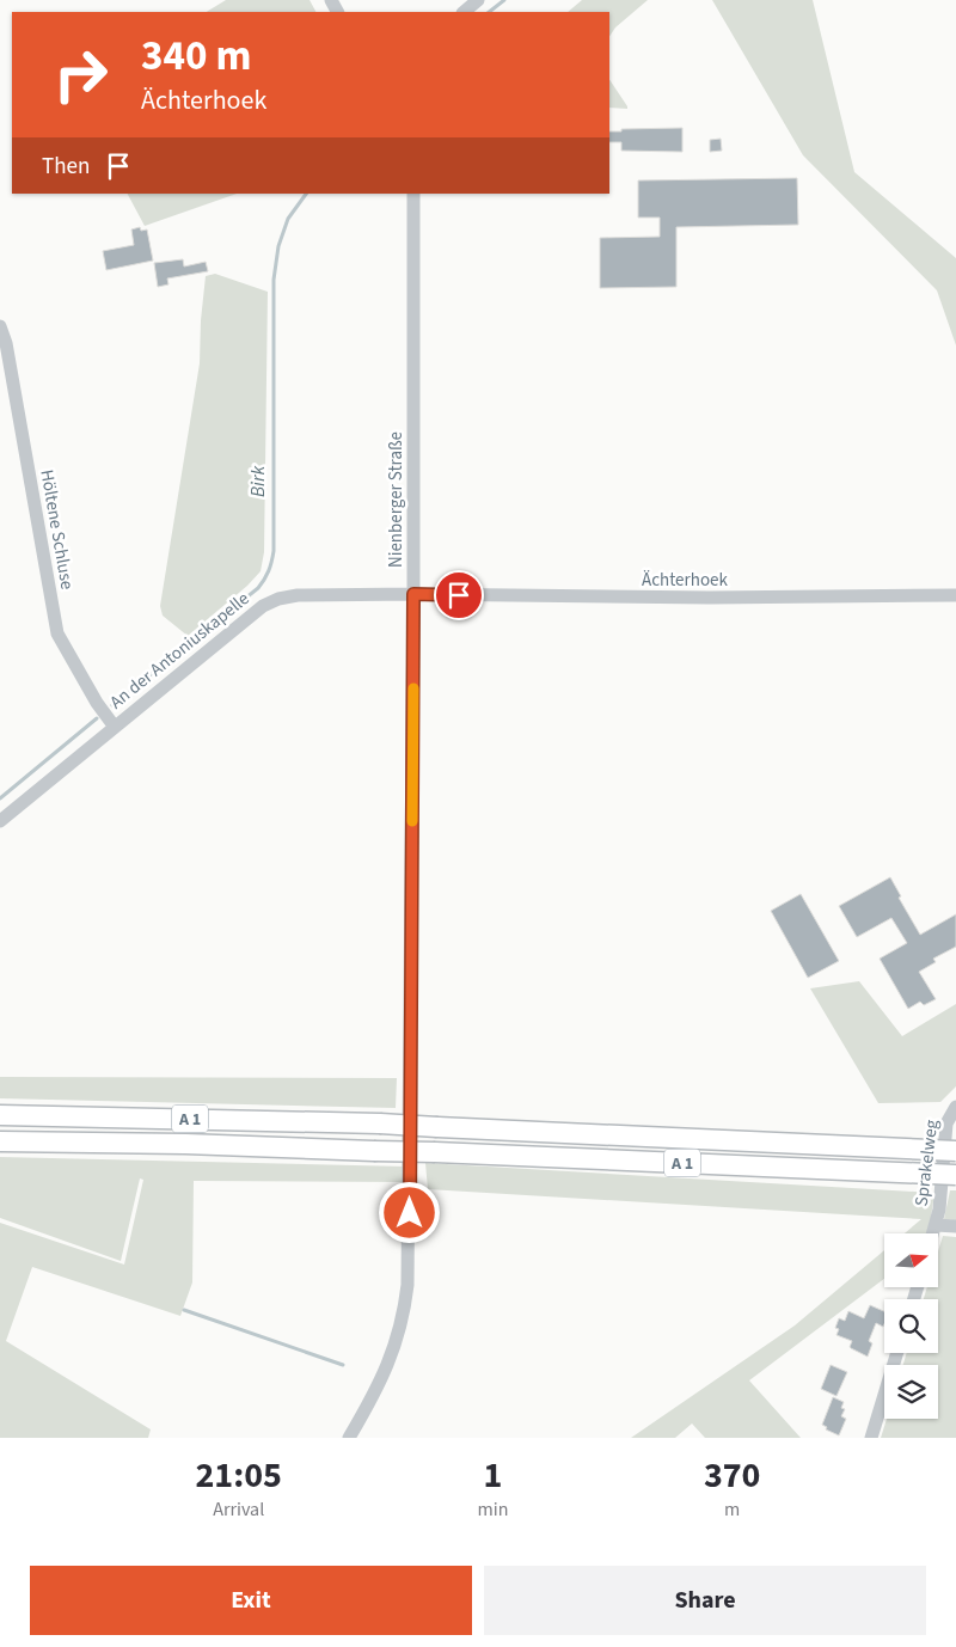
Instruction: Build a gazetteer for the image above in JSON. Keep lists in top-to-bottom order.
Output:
{
  "streets": {
    "highway": ["A 1"],
    "street": [
      "Nienberger Straße",
      "Höltene Schluse",
      "Ächterhoek",
      "An der Antoniuskapelle",
      "Sprakelweg"
    ]
  },
  "crossings": [
    ["Nienberger Straße", "Ächterhoek"],
    ["Nienberger Straße", "An der Antoniuskapelle"],
    ["Höltene Schluse", "An der Antoniuskapelle"],
    ["Ächterhoek", "An der Antoniuskapelle"]
  ],
  "water": ["Birk"],
  "north": "right",
  "page": {
    "turn": ["340 m", "Ächterhoek"],
    "then": "Then",
    "eta": [
      "21:05",
      "Arrival",
      "1",
      "min",
      "370",
      "m"
    ],
    "buttons": ["Exit", "Share"]
  }
}
